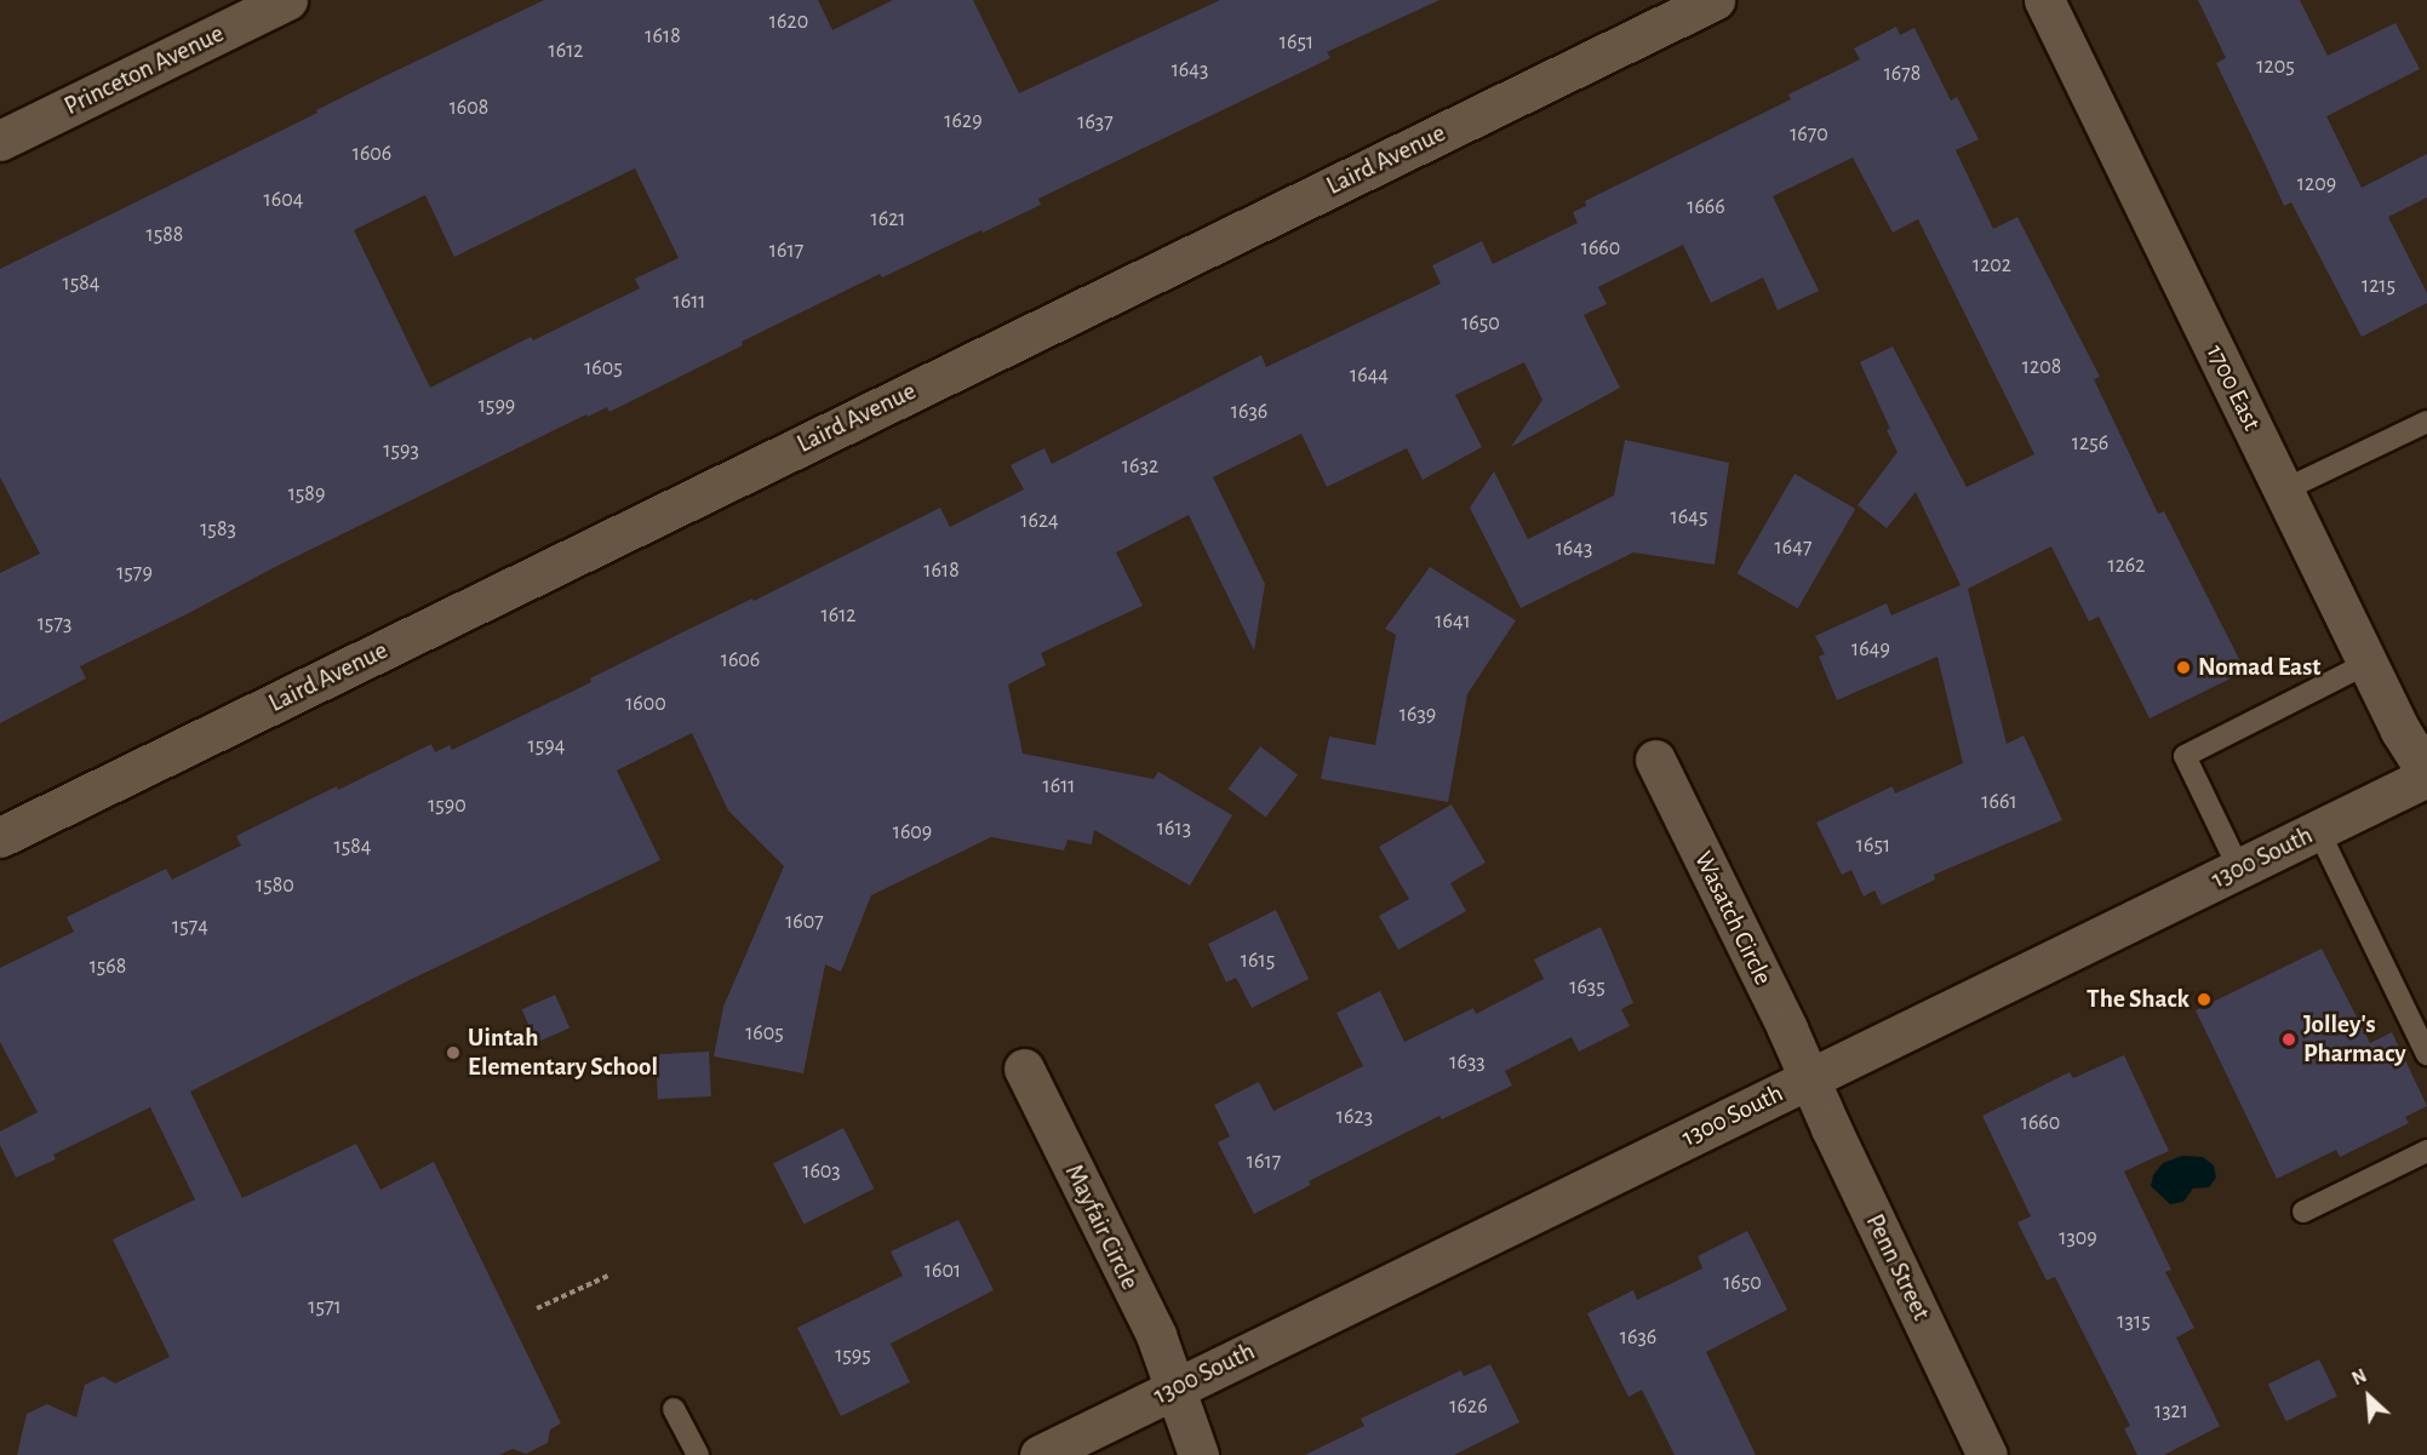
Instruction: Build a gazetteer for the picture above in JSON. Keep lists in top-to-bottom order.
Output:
{
  "streets": {
    "street": [
      "Princeton Avenue",
      "Laird Avenue",
      "1700 East",
      "1300 South",
      "Wasatch Circle",
      "Mayfair Circle",
      "Penn Street"
    ]
  },
  "crossings": [
    ["1700 East", "1300 South"],
    ["1300 South", "Wasatch Circle"],
    ["1300 South", "Mayfair Circle"],
    ["1300 South", "Penn Street"],
    ["Wasatch Circle", "Penn Street"]
  ],
  "places": [
    "Nomad East",
    "The Shack",
    "Jolley's Pharmacy",
    "Uintah Elementary School"
  ],
  "house_numbers": [
    "1620",
    "1618",
    "1651",
    "1612",
    "1205",
    "1643",
    "1678",
    "1608",
    "1629",
    "1637",
    "1670",
    "1606",
    "1209",
    "1604",
    "1666",
    "1621",
    "1588",
    "1660",
    "1617",
    "1202",
    "1584",
    "1215",
    "1611",
    "1650",
    "1208",
    "1605",
    "1644",
    "1599",
    "1636",
    "1256",
    "1593",
    "1632",
    "1589",
    "1645",
    "1624",
    "1583",
    "1647",
    "1643",
    "1262",
    "1618",
    "1579",
    "1612",
    "1641",
    "1573",
    "1649",
    "1606",
    "1600",
    "1639",
    "1594",
    "1611",
    "1661",
    "1590",
    "1613",
    "1609",
    "1651",
    "1584",
    "1580",
    "1607",
    "1574",
    "1615",
    "1568",
    "1635",
    "1605",
    "1633",
    "1623",
    "1660",
    "1617",
    "1603",
    "1309",
    "1601",
    "1650",
    "1571",
    "1315",
    "1636",
    "1595",
    "1626",
    "1321"
  ],
  "north": "top left"
}
